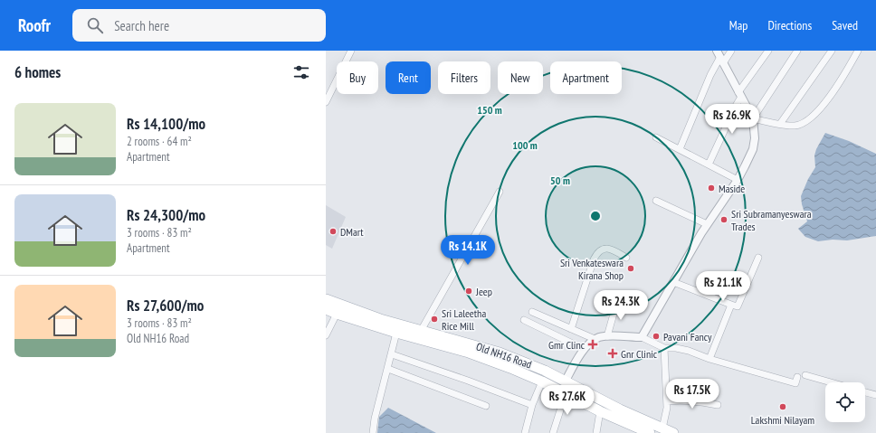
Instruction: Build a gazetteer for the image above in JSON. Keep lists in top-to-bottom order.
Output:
{
  "streets": {
    "main road": ["Old NH16 Road"]
  },
  "places": {
    "other": [
      "Maside",
      "Sri Subramanyeswara Trades",
      "DMart",
      "Sri Venkateswara Kirana Shop",
      "Jeep",
      "Sri Laleetha Rice Mill",
      "Pavani Fancy",
      "Lakshmi Nilayam"
    ],
    "health": ["Gmr Clinc", "Gnr Clinic"]
  },
  "page": {
    "header": "Roofr",
    "search": "Search here",
    "nav": ["Map", "Directions", "Saved"],
    "heading": "6 homes",
    "chip": [
      "Buy",
      "Rent",
      "Filters",
      "New",
      "Apartment"
    ],
    "list": [
      {
        "name": "Rs 14,100/mo",
        "note": "2 rooms · 64 m² · Apartment"
      },
      {
        "name": "Rs 24,300/mo",
        "note": "3 rooms · 83 m² · Apartment"
      },
      {
        "name": "Rs 27,600/mo",
        "note": "3 rooms · 83 m² · Old NH16 Road"
      }
    ],
    "price": [
      "Rs 26.9K",
      "Rs 14.1K",
      "Rs 21.1K",
      "Rs 24.3K",
      "Rs 17.5K",
      "Rs 27.6K"
    ]
  },
  "rings": ["150 m", "100 m", "50 m"]
}
